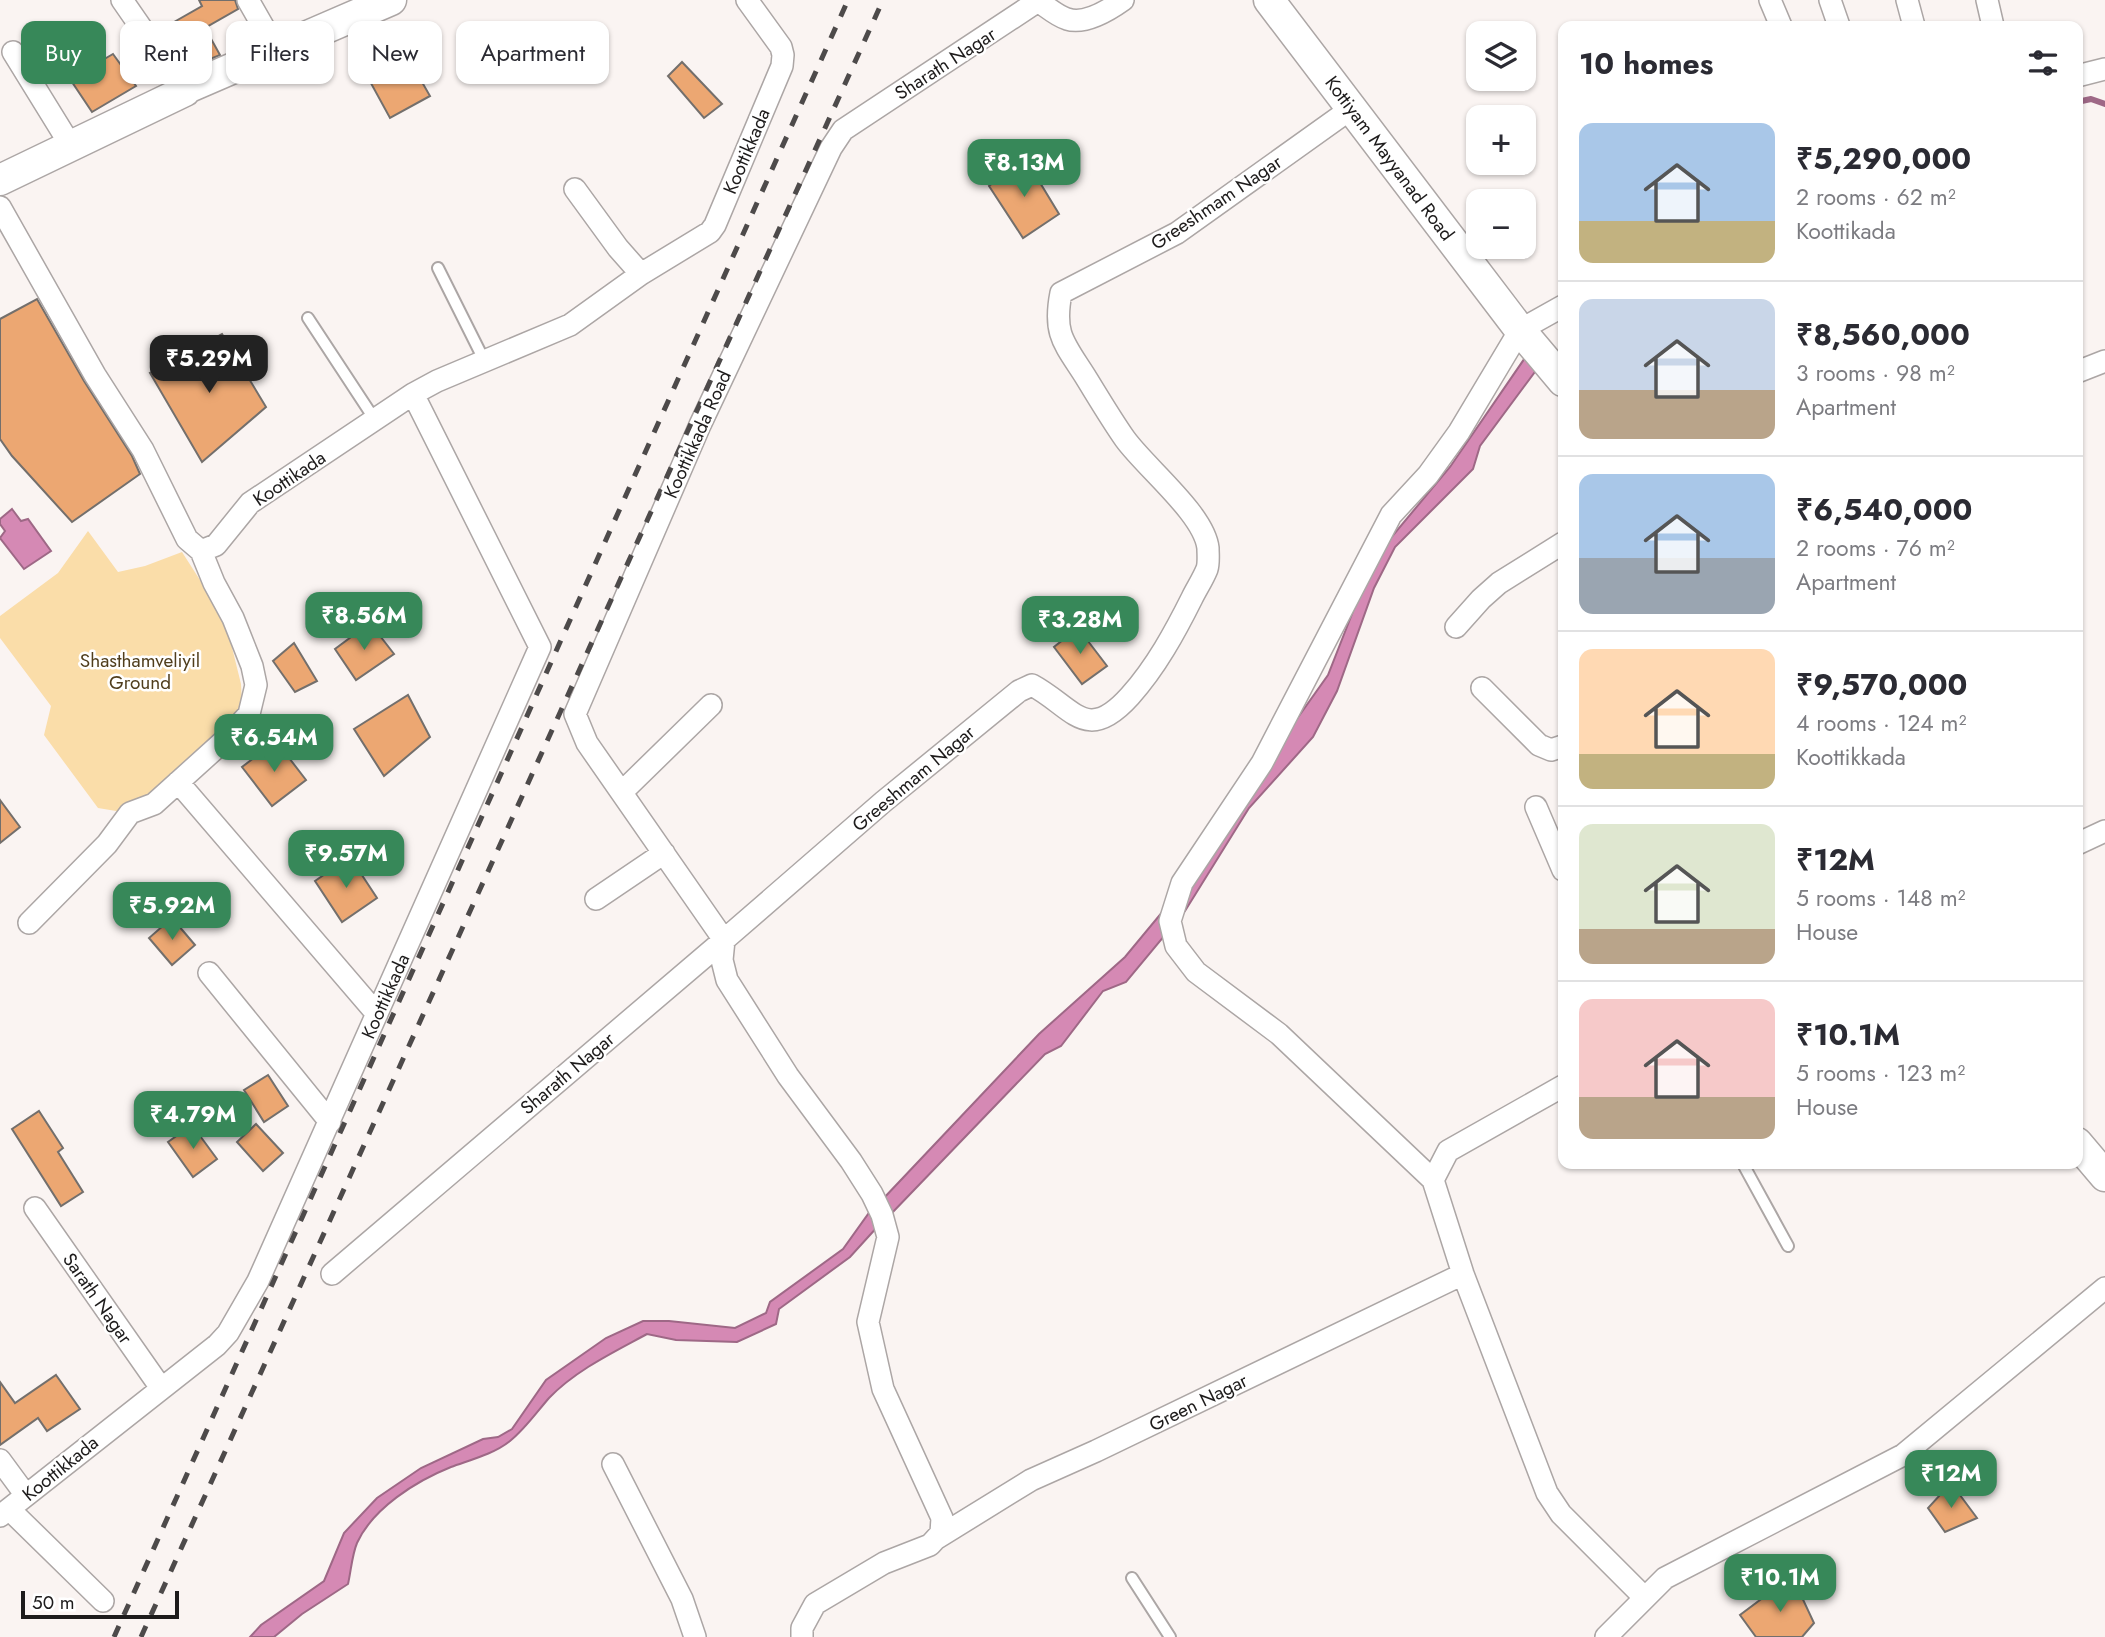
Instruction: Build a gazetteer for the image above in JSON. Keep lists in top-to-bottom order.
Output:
{
  "streets": {
    "main road": ["Kottiyam Mayyanad Road"],
    "street": [
      "Sharath Nagar",
      "Koottikkada",
      "Greeshmam Nagar",
      "Koottikkada Road",
      "Koottikada",
      "Sarath Nagar",
      "Green Nagar"
    ]
  },
  "crossings": [
    ["Sharath Nagar", "Greeshmam Nagar"],
    ["Sharath Nagar", "Koottikkada Road"],
    ["Koottikkada", "Koottikada"],
    ["Koottikkada", "Sarath Nagar"],
    ["Kottiyam Mayyanad Road", "Greeshmam Nagar"]
  ],
  "parks": ["Shasthamveliyil Ground"],
  "scale_bar": "50 m",
  "page": {
    "map_buttons": ["+", "−"],
    "chip": [
      "Buy",
      "Rent",
      "Filters",
      "New",
      "Apartment"
    ],
    "heading": "10 homes",
    "list": [
      {
        "name": "₹5,290,000",
        "note": "2 rooms · 62 m² · Koottikada"
      },
      {
        "name": "₹8,560,000",
        "note": "3 rooms · 98 m² · Apartment"
      },
      {
        "name": "₹6,540,000",
        "note": "2 rooms · 76 m² · Apartment"
      },
      {
        "name": "₹9,570,000",
        "note": "4 rooms · 124 m² · Koottikkada"
      },
      {
        "name": "₹12M",
        "note": "5 rooms · 148 m² · House"
      },
      {
        "name": "₹10.1M",
        "note": "5 rooms · 123 m² · House"
      }
    ],
    "price": [
      "₹8.13M",
      "₹5.29M",
      "₹8.56M",
      "₹3.28M",
      "₹6.54M",
      "₹9.57M",
      "₹5.92M",
      "₹4.79M",
      "₹12M",
      "₹10.1M"
    ],
    "scale": "50 m"
  }
}
